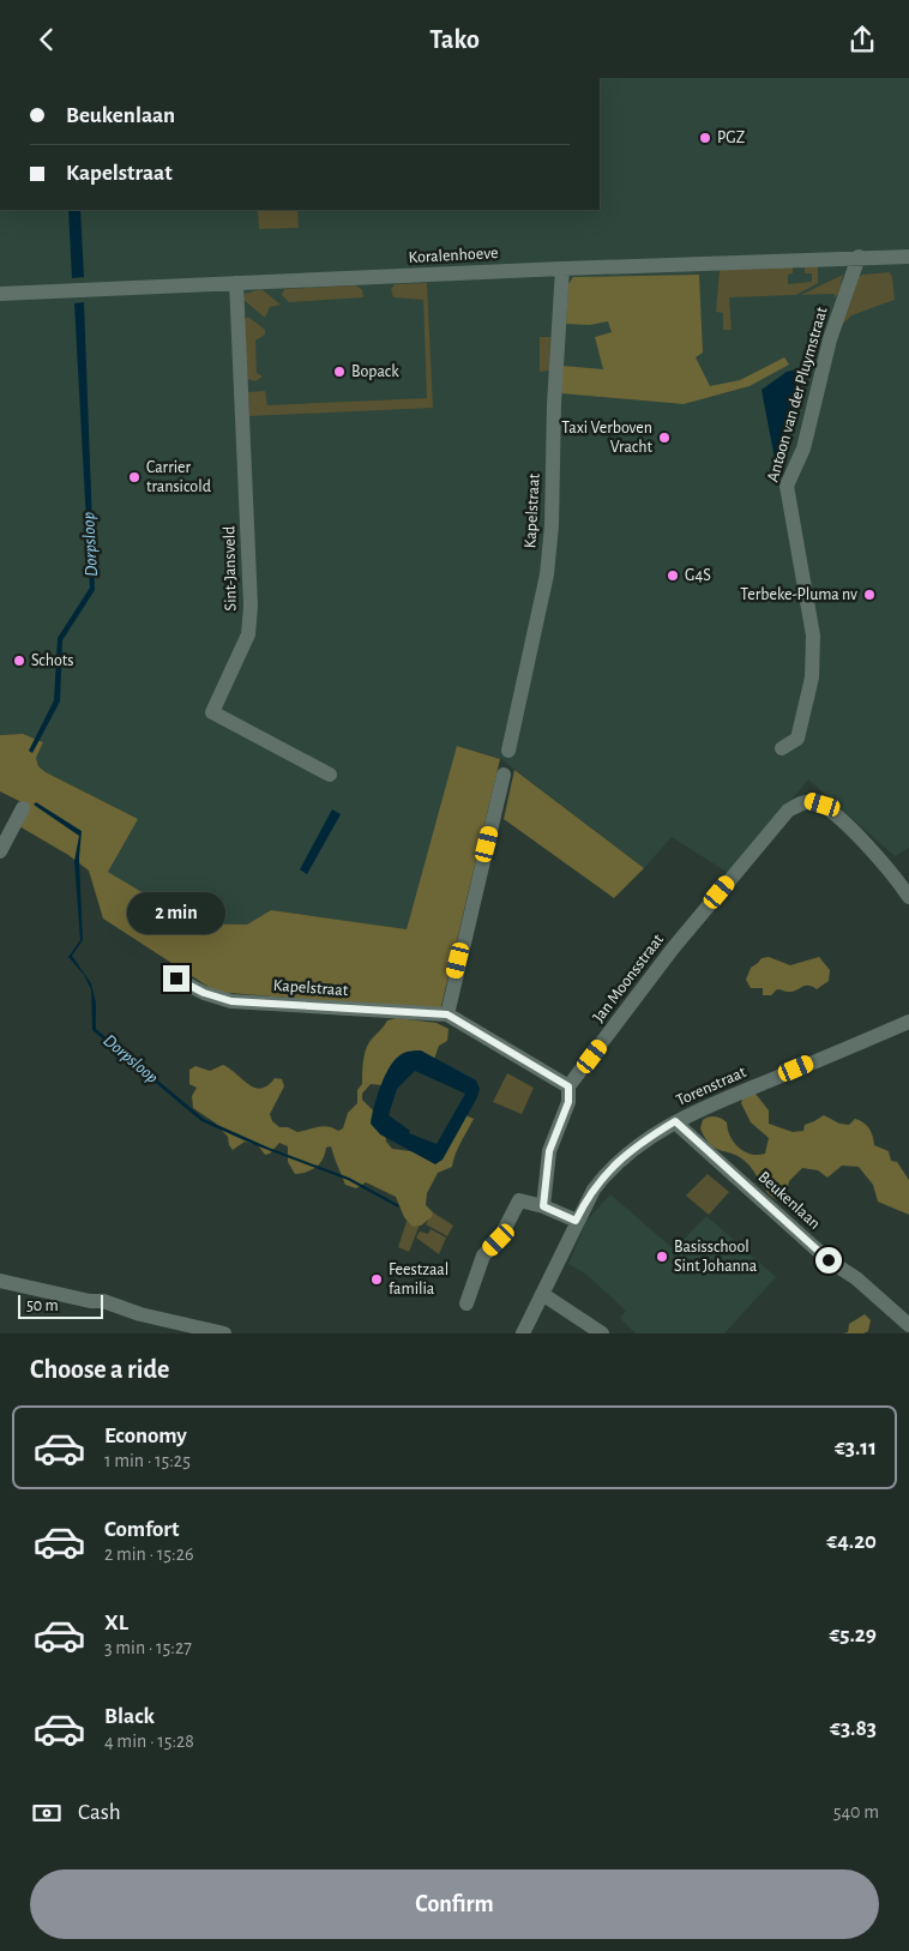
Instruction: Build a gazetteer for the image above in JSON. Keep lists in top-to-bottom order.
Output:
{
  "streets": {
    "street": [
      "Koralenhoeve",
      "Antoon van der Pluymstraat",
      "Kapelstraat",
      "Sint-Jansveld",
      "Jan Moonsstraat",
      "Torenstraat",
      "Beukenlaan"
    ]
  },
  "crossings": [
    ["Koralenhoeve", "Antoon van der Pluymstraat"],
    ["Koralenhoeve", "Kapelstraat"],
    ["Koralenhoeve", "Sint-Jansveld"],
    ["Kapelstraat", "Jan Moonsstraat"],
    ["Torenstraat", "Beukenlaan"]
  ],
  "water": ["Dorpsloop"],
  "places": [
    "PGZ",
    "Bopack",
    "Taxi Verboven Vracht",
    "Carrier transicold",
    "G4S",
    "Terbeke-Pluma nv",
    "Schots",
    "Basisschool Sint Johanna",
    "Feestzaal familia"
  ],
  "scale_bar": "50 m",
  "page": {
    "header": "Tako",
    "banner": ["Beukenlaan", "Kapelstraat"],
    "bubble": "2 min",
    "scale": "50 m",
    "heading": "Choose a ride",
    "list": [
      {
        "name": "Economy",
        "note": "1 min · 15:25",
        "value": "€3.11"
      },
      {
        "name": "Comfort",
        "note": "2 min · 15:26",
        "value": "€4.20"
      },
      {
        "name": "XL",
        "note": "3 min · 15:27",
        "value": "€5.29"
      },
      {
        "name": "Black",
        "note": "4 min · 15:28",
        "value": "€3.83"
      }
    ],
    "pay": ["Cash", "540 m"],
    "buttons": "Confirm"
  }
}
